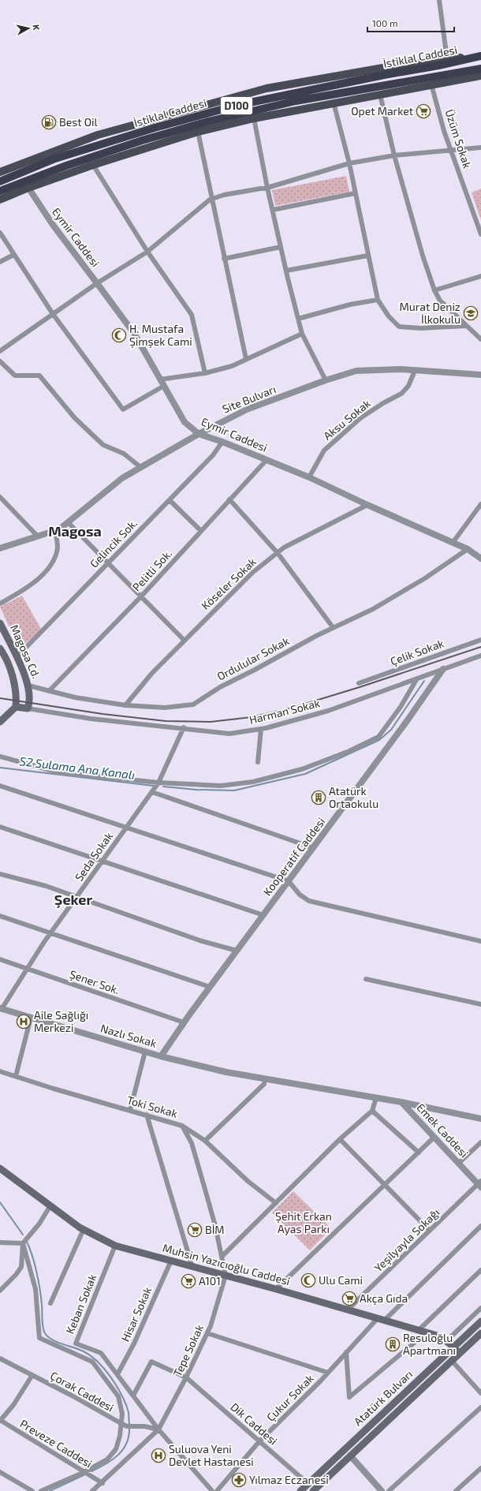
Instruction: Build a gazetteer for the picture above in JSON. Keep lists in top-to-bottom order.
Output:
{
  "streets": {
    "highway": ["İstiklal Caddesi", "D100"],
    "main road": ["Magosa Cd.", "Muhsin Yazıcıoğlu Caddesi", "Atatürk Bulvarı"],
    "street": [
      "Üzüm Sokak",
      "Eymir Caddesi",
      "Site Bulvarı",
      "Aksu Sokak",
      "Gelincik Sok.",
      "Pelitli Sok.",
      "Köseler Sokak",
      "Çelik Sokak",
      "Ordulular Sokak",
      "Harman Sokak",
      "Seda Sokak",
      "Kooperatif Caddesi",
      "Şener Sok.",
      "Nazlı Sokak",
      "Toki Sokak",
      "Emek Caddesi",
      "Yeşilyayla Sokağı",
      "Keban Sokak",
      "Hisar Sokak",
      "Tepe Sokak",
      "Çorak Caddesi",
      "Çukur Sokak",
      "Dik Caddesi",
      "Preveze Caddesi"
    ]
  },
  "crossings": [
    ["Eymir Caddesi", "Site Bulvarı"],
    ["Eymir Caddesi", "Aksu Sokak"],
    ["Eymir Caddesi", "Gelincik Sok."],
    ["Eymir Caddesi", "Pelitli Sok."],
    ["Eymir Caddesi", "Köseler Sokak"],
    ["Eymir Caddesi", "Ordulular Sokak"],
    ["Site Bulvarı", "Aksu Sokak"],
    ["Gelincik Sok.", "Magosa Cd."],
    ["Pelitli Sok.", "Ordulular Sokak"],
    ["Köseler Sokak", "Ordulular Sokak"],
    ["Magosa Cd.", "Ordulular Sokak"],
    ["Magosa Cd.", "Harman Sokak"],
    ["Harman Sokak", "Seda Sokak"],
    ["Harman Sokak", "Kooperatif Caddesi"],
    ["Seda Sokak", "Şener Sok."],
    ["Seda Sokak", "Nazlı Sokak"],
    ["Kooperatif Caddesi", "Şener Sok."],
    ["Kooperatif Caddesi", "Nazlı Sokak"],
    ["Nazlı Sokak", "Emek Caddesi"],
    ["Emek Caddesi", "Yeşilyayla Sokağı"],
    ["Yeşilyayla Sokağı", "Muhsin Yazıcıoğlu Caddesi"],
    ["Muhsin Yazıcıoğlu Caddesi", "Keban Sokak"],
    ["Muhsin Yazıcıoğlu Caddesi", "Hisar Sokak"],
    ["Muhsin Yazıcıoğlu Caddesi", "Tepe Sokak"],
    ["Muhsin Yazıcıoğlu Caddesi", "Çukur Sokak"],
    ["Muhsin Yazıcıoğlu Caddesi", "Atatürk Bulvarı"],
    ["Keban Sokak", "Hisar Sokak"],
    ["Keban Sokak", "Tepe Sokak"],
    ["Keban Sokak", "Çorak Caddesi"],
    ["Keban Sokak", "Dik Caddesi"],
    ["Tepe Sokak", "Çorak Caddesi"],
    ["Tepe Sokak", "Dik Caddesi"],
    ["Tepe Sokak", "Preveze Caddesi"],
    ["Çukur Sokak", "Dik Caddesi"],
    ["Atatürk Bulvarı", "Dik Caddesi"]
  ],
  "districts": ["Magosa", "Şeker"],
  "water": ["S2 Sulama Ana Kanalı"],
  "parks": ["Şehit Erkan Ayas Parkı"],
  "places": {
    "supermarket": [
      "Opet Market",
      "BİM",
      "A101",
      "Akça Gıda"
    ],
    "fuel station": ["Best Oil"],
    "school or university": ["Murat Deniz İlkokulu"],
    "mosque": ["H. Mustafa Şimşek Cami", "Ulu Cami"],
    "building": ["Atatürk Ortaokulu", "Resuloğlu Apartmanı"],
    "hospital": ["Aile Sağlığı Merkezi", "Suluova Yeni Devlet Hastanesi"],
    "pharmacy": ["Yılmaz Eczanesi"]
  },
  "scale_bar": "100 m",
  "north": "right"
}
